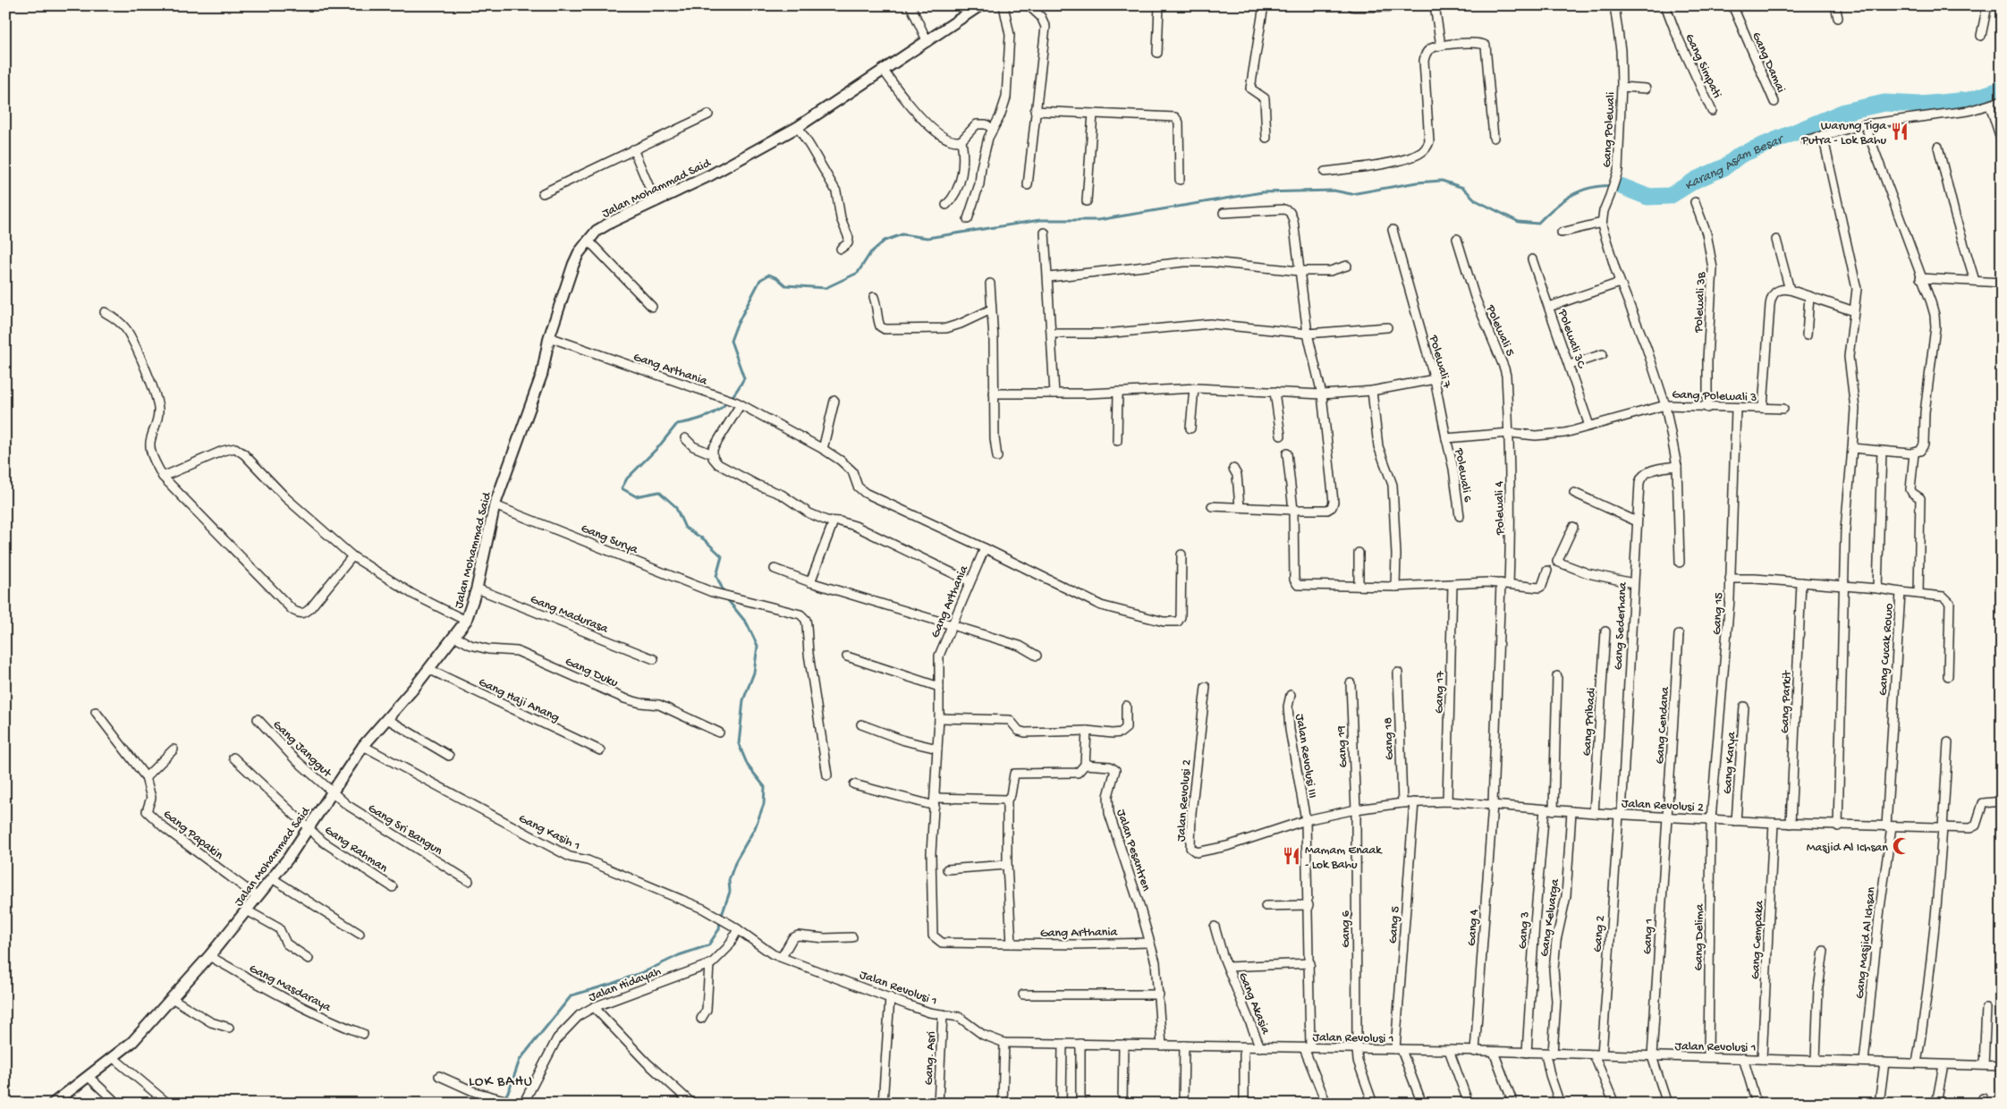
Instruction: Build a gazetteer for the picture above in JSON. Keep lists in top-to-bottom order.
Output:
{
  "streets": {
    "street": [
      "Gang Damai",
      "Gang Simpati",
      "Gang Polewali",
      "Jalan Mohammad Said",
      "Polewali 3B",
      "Polewali 5",
      "Polewali 3C",
      "Polewali 7",
      "Gang Arthania",
      "Gang Polewali 3",
      "Polewali 6",
      "Polewali 4",
      "Gang Surya",
      "Gang Madurasa",
      "Gang 15",
      "Gang Sederhana",
      "Gang Cucak Rowo",
      "Gang Duku",
      "Gang 17",
      "Gang Haji Anang",
      "Gang Parkit",
      "Gang Pribadi",
      "Gang Cendana",
      "Gang 18",
      "Gang 19",
      "Gang Janggut",
      "Jalan Revolusi III",
      "Gang Karya",
      "Jalan Revolusi 2",
      "Gang Sri Bangun",
      "Gang Kasih 1",
      "Gang Papakin",
      "Gang Rahman",
      "Jalan Pesantren",
      "Gang Keluarga",
      "Gang 5",
      "Gang 4",
      "Gang 6",
      "Gang 3",
      "Gang 2",
      "Gang 1",
      "Gang Delima",
      "Gang Cempaka",
      "Gang Masjid Al Ichsan",
      "Jalan Hidayah",
      "Gang Masdaraya",
      "Jalan Revolusi 1",
      "Gang Akasia",
      "Gang. Asri"
    ]
  },
  "crossings": [
    ["Gang Polewali", "Gang Polewali 3"],
    ["Gang Polewali", "Gang Sederhana"],
    ["Jalan Mohammad Said", "Gang Arthania"],
    ["Jalan Mohammad Said", "Gang Surya"],
    ["Jalan Mohammad Said", "Gang Madurasa"],
    ["Jalan Mohammad Said", "Gang Duku"],
    ["Jalan Mohammad Said", "Gang Haji Anang"],
    ["Jalan Mohammad Said", "Gang Janggut"],
    ["Jalan Mohammad Said", "Gang Sri Bangun"],
    ["Jalan Mohammad Said", "Gang Kasih 1"],
    ["Jalan Mohammad Said", "Gang Papakin"],
    ["Jalan Mohammad Said", "Gang Rahman"],
    ["Jalan Mohammad Said", "Gang Masdaraya"],
    ["Polewali 3B", "Gang Polewali 3"],
    ["Polewali 5", "Gang Polewali 3"],
    ["Polewali 5", "Polewali 4"],
    ["Polewali 3C", "Gang Polewali 3"],
    ["Polewali 7", "Polewali 6"],
    ["Gang Arthania", "Jalan Pesantren"],
    ["Gang Polewali 3", "Polewali 4"],
    ["Gang Polewali 3", "Gang 15"],
    ["Polewali 4", "Jalan Revolusi 2"],
    ["Polewali 4", "Gang 4"],
    ["Gang 15", "Gang Cucak Rowo"],
    ["Gang 15", "Jalan Revolusi 2"],
    ["Gang 15", "Gang Delima"],
    ["Gang Sederhana", "Jalan Revolusi 2"],
    ["Gang Sederhana", "Gang 2"],
    ["Gang Cucak Rowo", "Gang Parkit"],
    ["Gang Cucak Rowo", "Jalan Revolusi 2"],
    ["Gang Cucak Rowo", "Gang Masjid Al Ichsan"],
    ["Gang 17", "Jalan Revolusi 2"],
    ["Gang Parkit", "Jalan Revolusi 2"],
    ["Gang Pribadi", "Jalan Revolusi 2"],
    ["Gang Cendana", "Jalan Revolusi 2"],
    ["Gang Cendana", "Gang 1"],
    ["Gang 18", "Jalan Revolusi 2"],
    ["Gang 19", "Jalan Revolusi 2"],
    ["Gang 19", "Gang 6"],
    ["Gang Janggut", "Gang Sri Bangun"],
    ["Jalan Revolusi III", "Jalan Revolusi 2"],
    ["Gang Karya", "Jalan Revolusi 2"],
    ["Jalan Revolusi 2", "Gang Keluarga"],
    ["Jalan Revolusi 2", "Gang 5"],
    ["Jalan Revolusi 2", "Gang 4"],
    ["Jalan Revolusi 2", "Gang 6"],
    ["Jalan Revolusi 2", "Gang 3"],
    ["Jalan Revolusi 2", "Gang 2"],
    ["Jalan Revolusi 2", "Gang 1"],
    ["Jalan Revolusi 2", "Gang Delima"],
    ["Jalan Revolusi 2", "Gang Cempaka"],
    ["Jalan Revolusi 2", "Gang Masjid Al Ichsan"],
    ["Gang Kasih 1", "Jalan Hidayah"],
    ["Gang Kasih 1", "Jalan Revolusi 1"],
    ["Gang Keluarga", "Jalan Revolusi 1"],
    ["Gang 5", "Jalan Revolusi 1"],
    ["Gang 4", "Jalan Revolusi 1"],
    ["Gang 6", "Jalan Revolusi 1"],
    ["Gang 3", "Jalan Revolusi 1"],
    ["Gang 2", "Jalan Revolusi 1"],
    ["Gang 1", "Jalan Revolusi 1"],
    ["Gang Delima", "Jalan Revolusi 1"],
    ["Gang Cempaka", "Jalan Revolusi 1"],
    ["Gang Masjid Al Ichsan", "Jalan Revolusi 1"],
    ["Jalan Hidayah", "Jalan Revolusi 1"],
    ["Jalan Revolusi 1", "Gang Akasia"],
    ["Jalan Revolusi 1", "Gang. Asri"]
  ],
  "districts": ["LOK BAHU"],
  "water": ["Karang Asam Besar"],
  "places": {
    "restaurant": ["Warung Tiga Putra - Lok Bahu", "Mamam Enaak - Lok Bahu"],
    "mosque": ["Masjid Al Ichsan"]
  }
}
